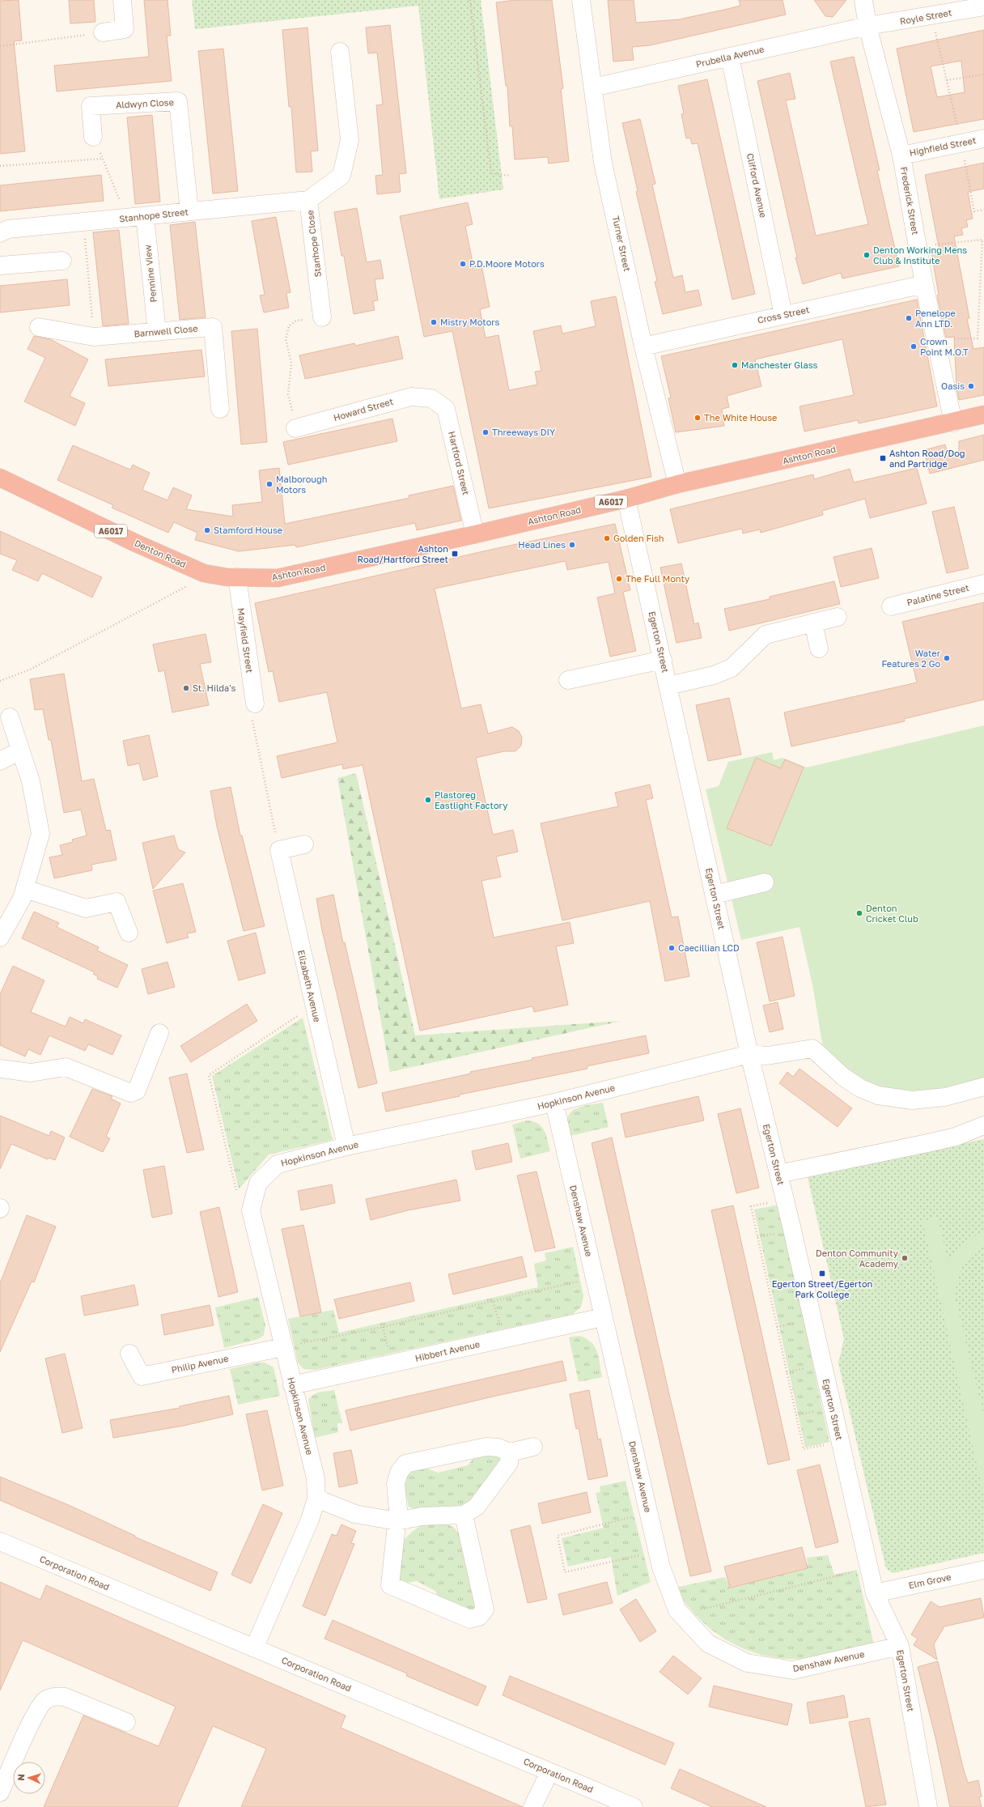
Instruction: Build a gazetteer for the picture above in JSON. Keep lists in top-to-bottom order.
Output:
{
  "streets": {
    "highway": ["Ashton Road", "A6017", "Denton Road"],
    "street": [
      "Royle Street",
      "Prubella Avenue",
      "Aldwyn Close",
      "Highfield Street",
      "Clifford Avenue",
      "Frederick Street",
      "Stanhope Street",
      "Stanhope Close",
      "Turner Street",
      "Pennine View",
      "Cross Street",
      "Barnwell Close",
      "Howard Street",
      "Hartford Street",
      "Palatine Street",
      "Mayfield Street",
      "Egerton Street",
      "Elizabeth Avenue",
      "Hopkinson Avenue",
      "Denshaw Avenue",
      "Hibbert Avenue",
      "Philip Avenue",
      "Corporation Road",
      "Elm Grove"
    ]
  },
  "crossings": [
    ["Royle Street", "Prubella Avenue"],
    ["Royle Street", "Frederick Street"],
    ["Prubella Avenue", "Clifford Avenue"],
    ["Prubella Avenue", "Frederick Street"],
    ["Prubella Avenue", "Turner Street"],
    ["Aldwyn Close", "Stanhope Street"],
    ["Highfield Street", "Frederick Street"],
    ["Clifford Avenue", "Cross Street"],
    ["Frederick Street", "Cross Street"],
    ["Frederick Street", "Ashton Road"],
    ["Stanhope Street", "Stanhope Close"],
    ["Stanhope Street", "Pennine View"],
    ["Turner Street", "Cross Street"],
    ["Turner Street", "Ashton Road"],
    ["Pennine View", "Barnwell Close"],
    ["Howard Street", "Hartford Street"],
    ["Ashton Road", "Hartford Street"],
    ["Ashton Road", "Denton Road"],
    ["Ashton Road", "Mayfield Street"],
    ["Ashton Road", "Egerton Street"],
    ["Denton Road", "Mayfield Street"],
    ["Egerton Street", "Hopkinson Avenue"],
    ["Egerton Street", "Denshaw Avenue"],
    ["Egerton Street", "Elm Grove"],
    ["Elizabeth Avenue", "Hopkinson Avenue"],
    ["Hopkinson Avenue", "Denshaw Avenue"],
    ["Hopkinson Avenue", "Hibbert Avenue"],
    ["Hopkinson Avenue", "Philip Avenue"],
    ["Hopkinson Avenue", "Corporation Road"],
    ["Denshaw Avenue", "Hibbert Avenue"]
  ],
  "places": {
    "other": [
      "Denton Working Mens Club & Institute",
      "P.D.Moore Motors",
      "Penelope Ann LTD.",
      "Mistry Motors",
      "Crown Point M.O.T",
      "Manchester Glass",
      "Oasis",
      "The White House",
      "Threeways DIY",
      "Malborough Motors",
      "Stamford House",
      "Golden Fish",
      "Head Lines",
      "The Full Monty",
      "Water Features 2 Go",
      "St. Hilda's",
      "Plastoreg Eastlight Factory",
      "Denton Cricket Club",
      "Caecillian LCD",
      "Denton Community Academy"
    ],
    "transit": ["Ashton Road/Dog and Partridge", "Ashton Road/Hartford Street", "Egerton Street/Egerton Park College"]
  },
  "north": "left"
}
